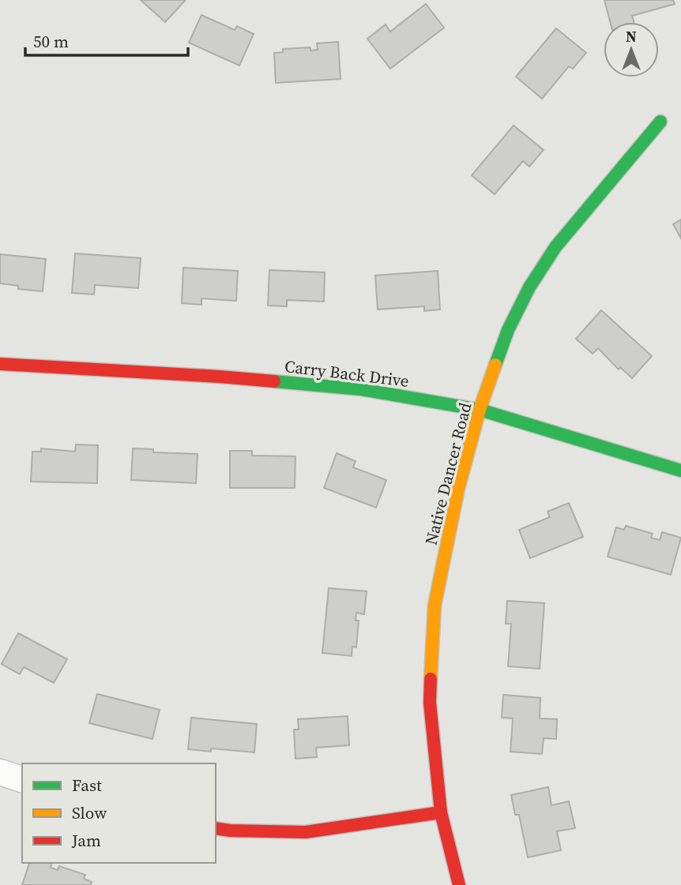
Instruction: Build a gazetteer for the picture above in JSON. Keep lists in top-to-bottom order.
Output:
{
  "streets": {
    "street": ["Carry Back Drive", "Native Dancer Road"]
  },
  "crossings": [
    ["Carry Back Drive", "Native Dancer Road"]
  ],
  "legend": ["Fast", "Slow", "Jam"],
  "scale_bar": "50 m",
  "north": "top"
}
